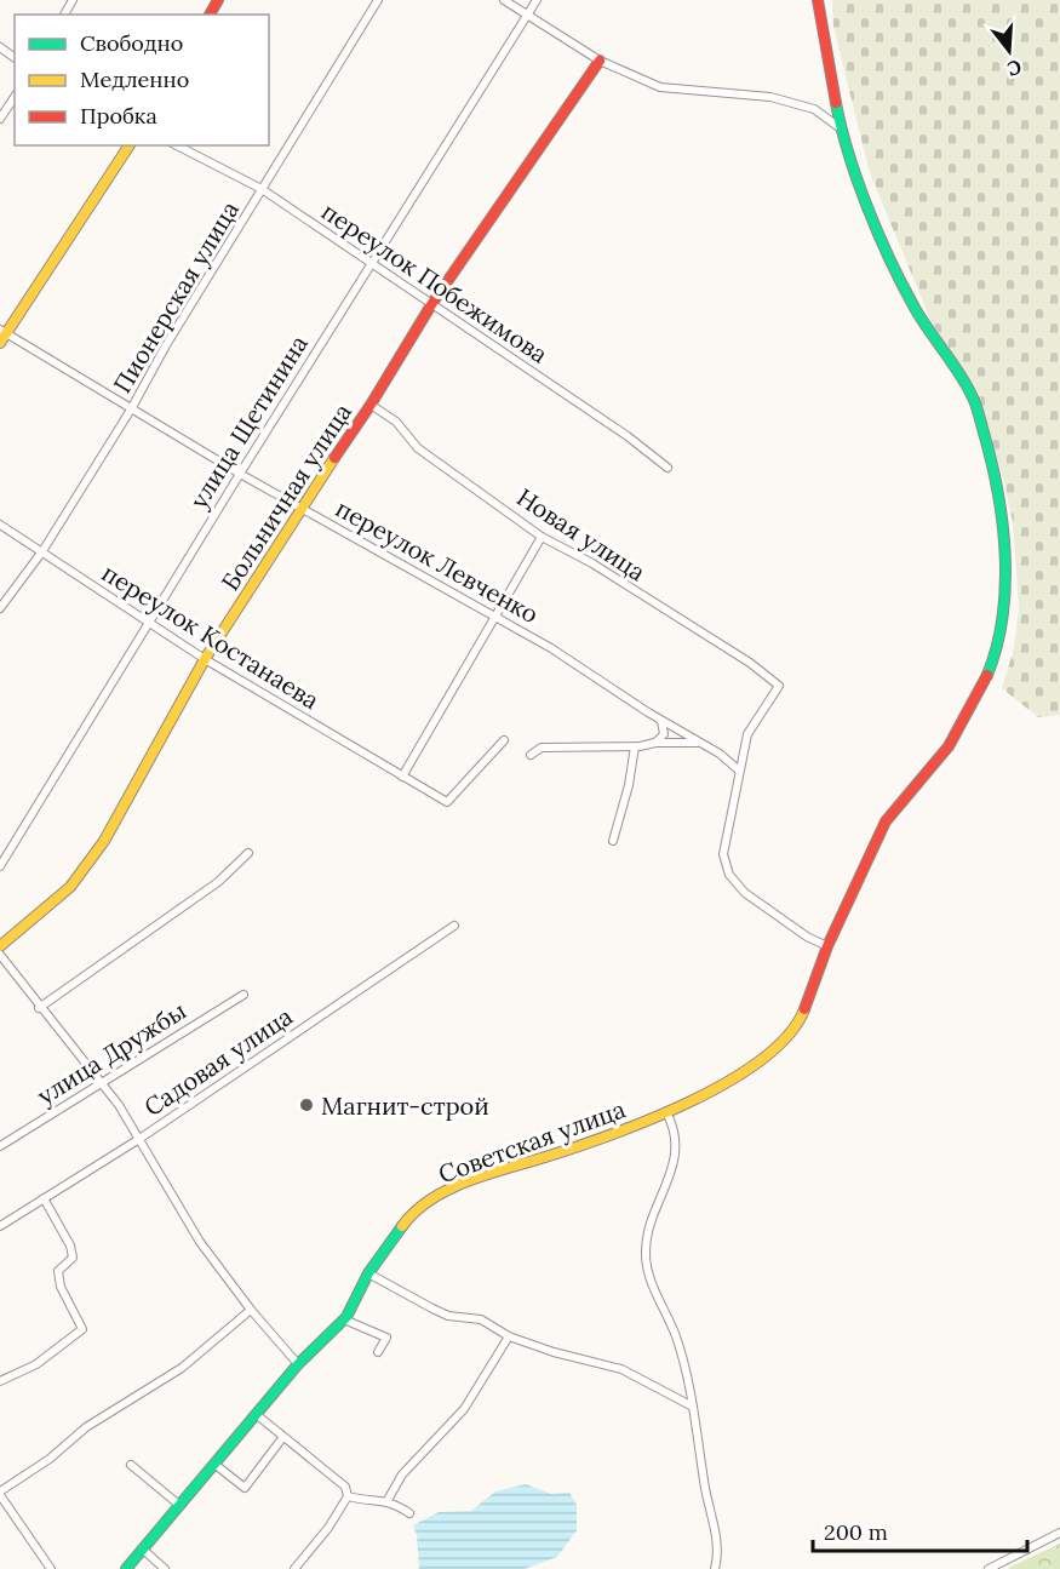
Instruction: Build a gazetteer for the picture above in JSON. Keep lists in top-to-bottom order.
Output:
{
  "streets": {
    "street": [
      "переулок Побежимова",
      "Пионерская улица",
      "улица Щетинина",
      "Больничная улица",
      "Новая улица",
      "переулок Левченко",
      "переулок Костанаева",
      "улица Дружбы",
      "Садовая улица",
      "Советская улица"
    ]
  },
  "crossings": [
    ["переулок Побежимова", "Пионерская улица"],
    ["переулок Побежимова", "улица Щетинина"],
    ["переулок Побежимова", "Больничная улица"],
    ["Пионерская улица", "переулок Левченко"],
    ["Пионерская улица", "переулок Костанаева"],
    ["улица Щетинина", "переулок Левченко"],
    ["улица Щетинина", "переулок Костанаева"],
    ["Больничная улица", "Новая улица"],
    ["Больничная улица", "переулок Левченко"],
    ["Больничная улица", "переулок Костанаева"],
    ["Новая улица", "переулок Левченко"]
  ],
  "places": ["Магнит-строй"],
  "legend": ["Свободно", "Медленно", "Пробка"],
  "scale_bar": "200 m",
  "north": "bottom"
}
